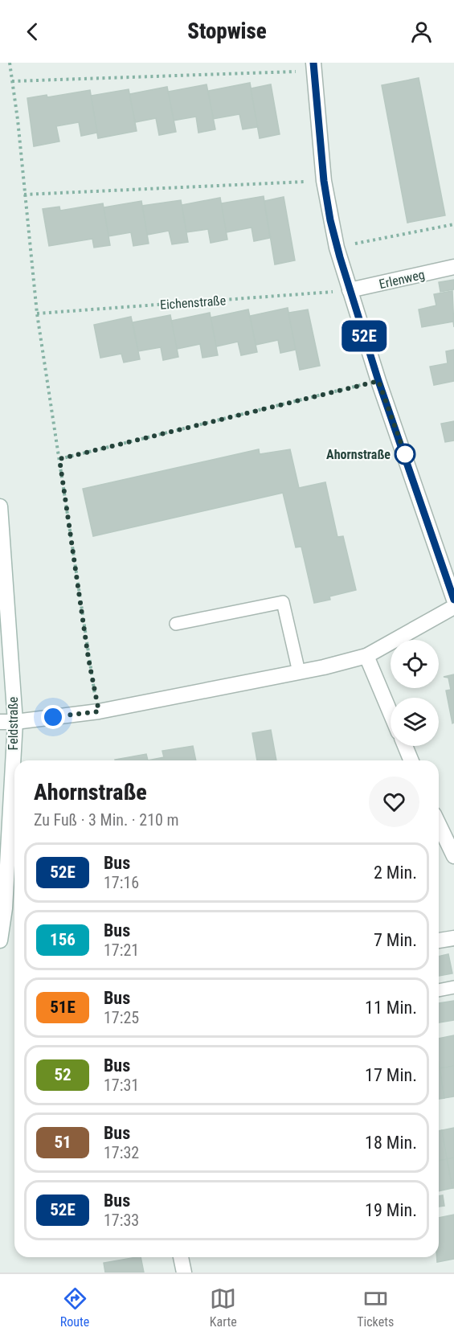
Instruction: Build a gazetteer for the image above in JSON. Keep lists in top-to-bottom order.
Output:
{
  "streets": {
    "street": ["Erlenweg", "Feldstraße"],
    "path": ["Eichenstraße"]
  },
  "crossings": [
    ["Erlenweg", "Eichenstraße"]
  ],
  "places": ["Ahornstraße"],
  "lines": ["bus line 52E"],
  "page": {
    "header": "Stopwise",
    "on_map": "52E",
    "heading": ["Ahornstraße", "Zu Fuß · 3 Min. · 210 m"],
    "list": [
      {
        "mark": "52E",
        "name": "Bus",
        "note": "17:16",
        "value": "2 Min."
      },
      {
        "mark": "156",
        "name": "Bus",
        "note": "17:21",
        "value": "7 Min."
      },
      {
        "mark": "51E",
        "name": "Bus",
        "note": "17:25",
        "value": "11 Min."
      },
      {
        "mark": "52",
        "name": "Bus",
        "note": "17:31",
        "value": "17 Min."
      },
      {
        "mark": "51",
        "name": "Bus",
        "note": "17:32",
        "value": "18 Min."
      },
      {
        "mark": "52E",
        "name": "Bus",
        "note": "17:33",
        "value": "19 Min."
      }
    ],
    "tabs": ["Route", "Karte", "Tickets"]
  }
}
